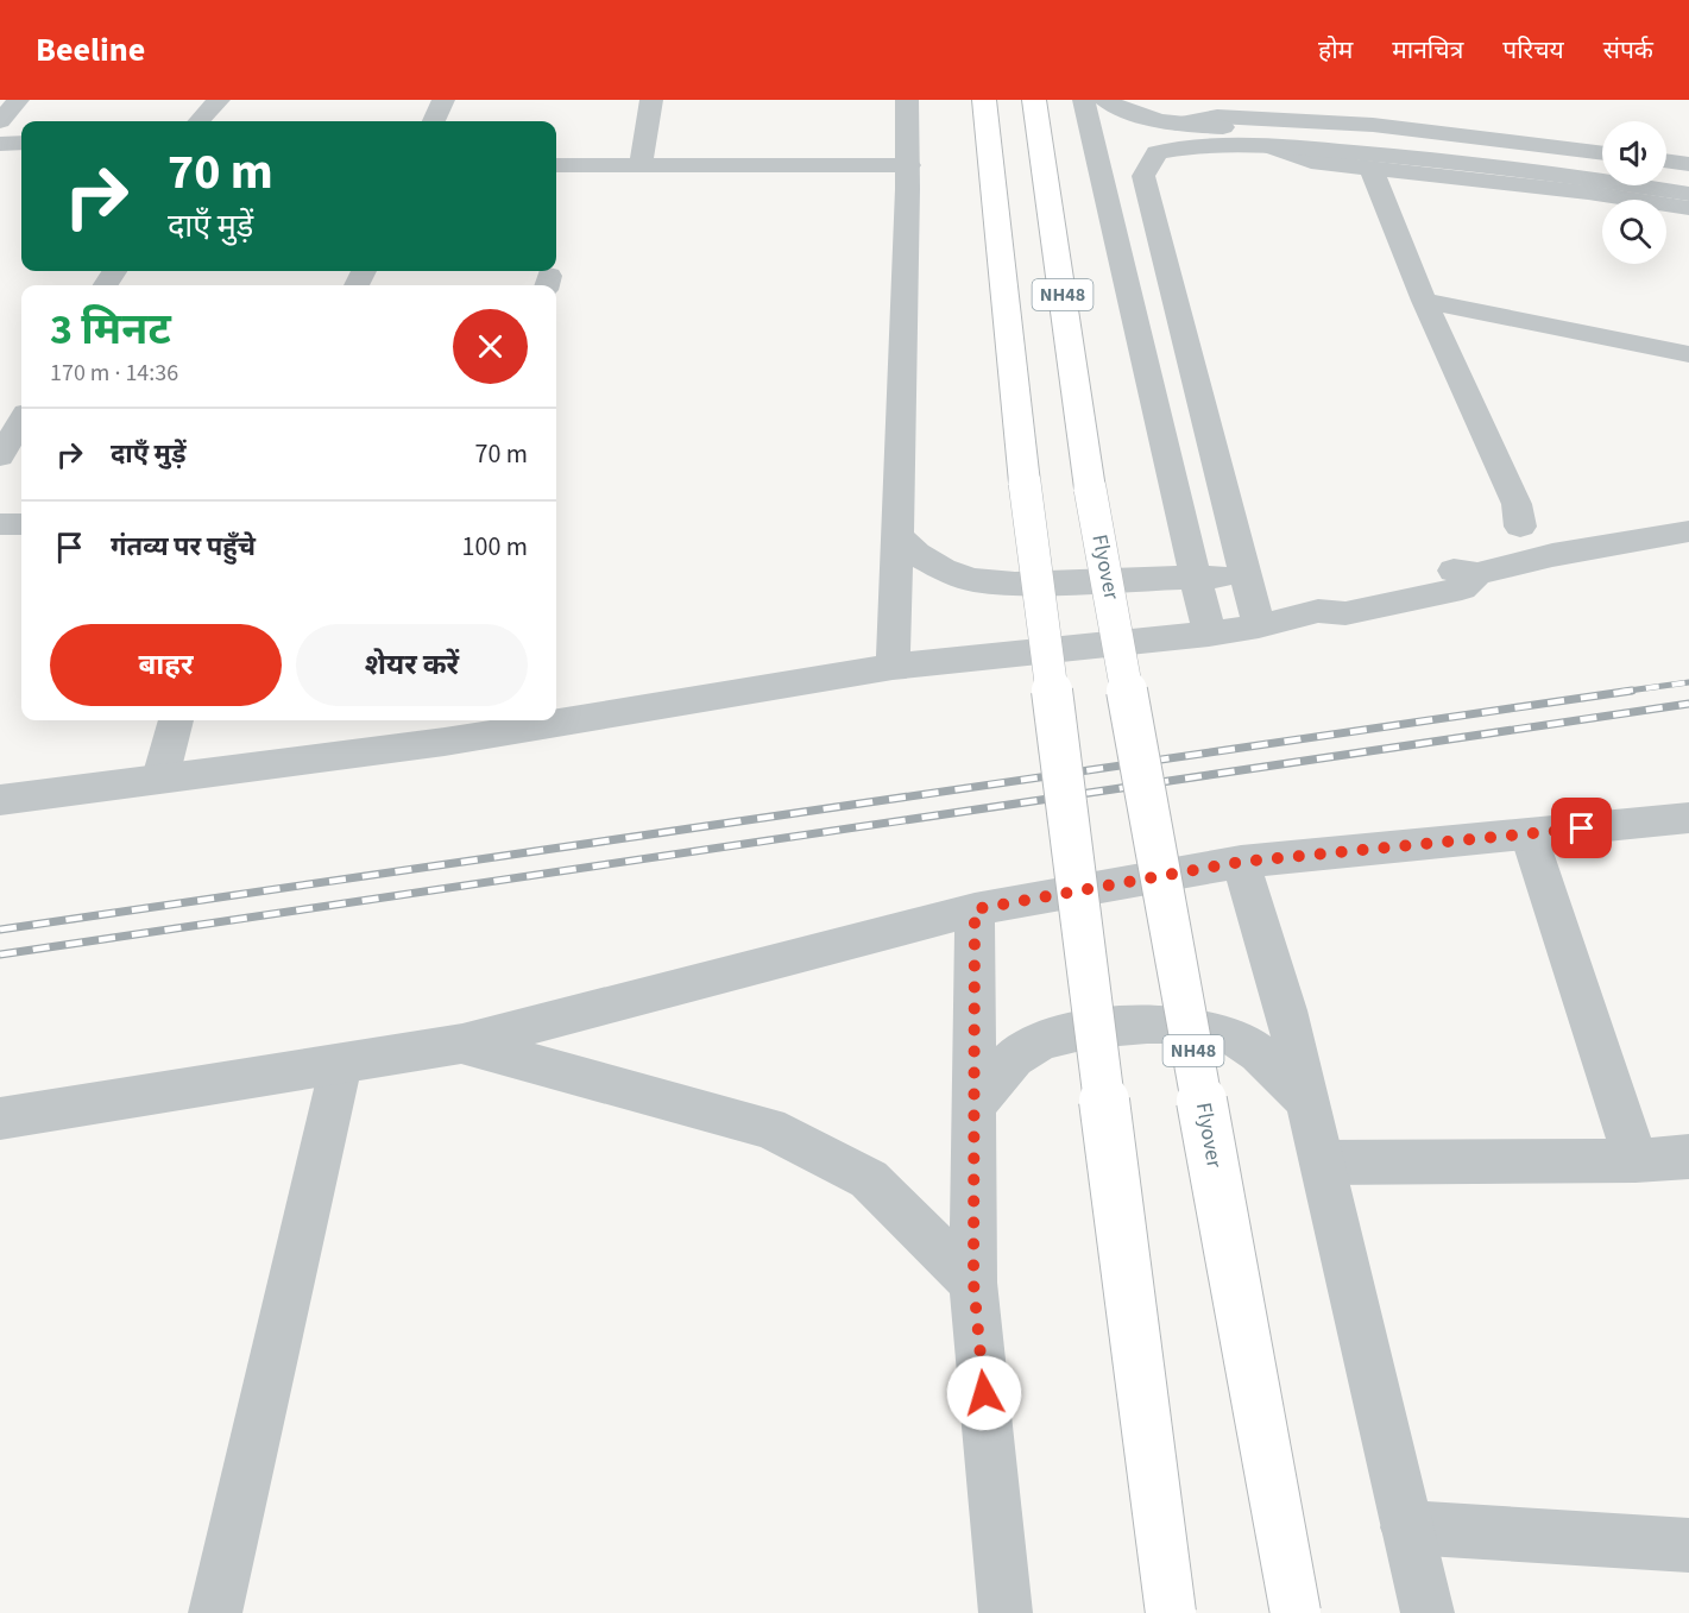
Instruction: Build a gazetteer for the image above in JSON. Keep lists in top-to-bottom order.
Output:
{
  "streets": {
    "highway": ["NH48", "Flyover"]
  },
  "page": {
    "header": "Beeline",
    "nav": [
      "होम",
      "मानचित्र",
      "परिचय",
      "संपर्क"
    ],
    "turn": ["70 m", "दाएँ मुड़ें"],
    "heading": ["3 मिनट", "170 m · 14:36"],
    "list": [
      {
        "name": "दाएँ मुड़ें",
        "value": "70 m"
      },
      {
        "name": "गंतव्य पर पहुँचे",
        "value": "100 m"
      }
    ],
    "buttons": ["बाहर", "शेयर करें"]
  }
}
